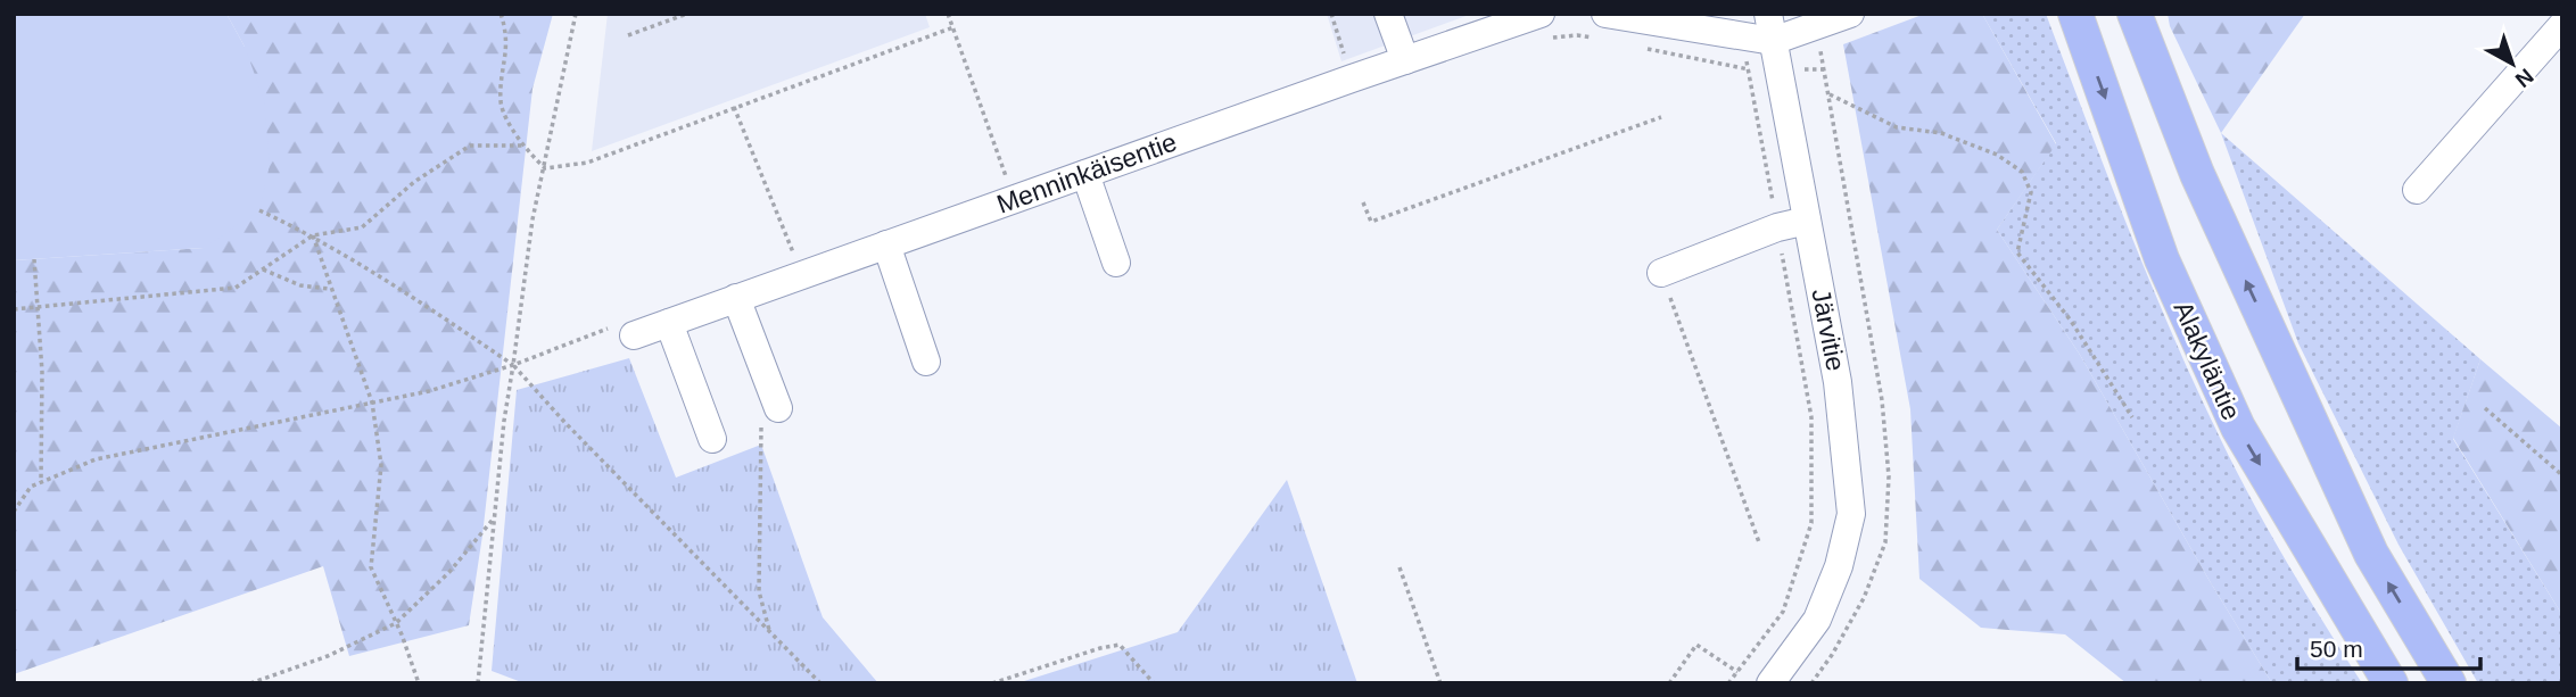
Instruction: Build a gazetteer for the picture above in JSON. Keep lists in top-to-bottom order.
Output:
{
  "streets": {
    "main road": ["Alakyläntie"],
    "street": ["Menninkäisentie", "Järvitie"]
  },
  "scale_bar": "50 m",
  "north": "bottom right"
}
